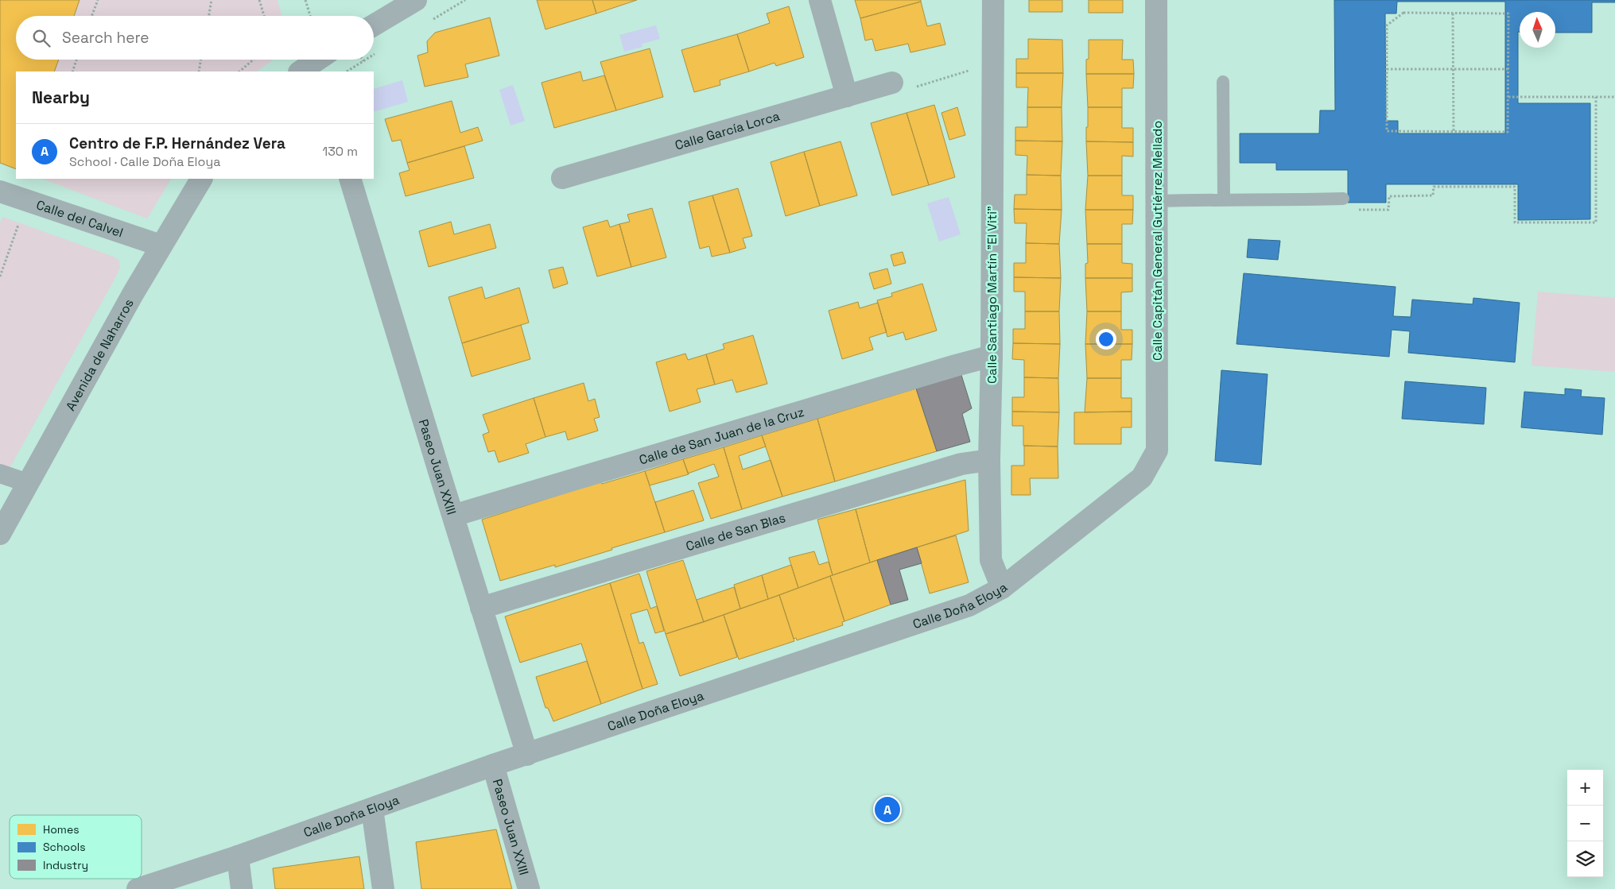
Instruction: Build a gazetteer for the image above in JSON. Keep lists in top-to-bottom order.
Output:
{
  "streets": {
    "street": [
      "Calle García Lorca",
      "Calle del Calvel",
      "Calle Capitán General Gutiérrez Mellado",
      "Calle Santiago Martín \"El Viti\"",
      "Avenida de Naharros",
      "Calle de San Juan de la Cruz",
      "Paseo Juan XXIII",
      "Calle de San Blas",
      "Calle Doña Eloya"
    ]
  },
  "crossings": [
    ["Calle del Calvel", "Avenida de Naharros"],
    ["Calle Capitán General Gutiérrez Mellado", "Calle Doña Eloya"],
    ["Calle Santiago Martín \"El Viti\"", "Calle de San Juan de la Cruz"],
    ["Calle Santiago Martín \"El Viti\"", "Calle de San Blas"],
    ["Calle Santiago Martín \"El Viti\"", "Calle Doña Eloya"],
    ["Calle de San Juan de la Cruz", "Paseo Juan XXIII"],
    ["Paseo Juan XXIII", "Calle de San Blas"],
    ["Paseo Juan XXIII", "Calle Doña Eloya"]
  ],
  "legend": ["Homes", "Schools", "Industry"],
  "north": "top",
  "page": {
    "search": "Search here",
    "heading": "Nearby",
    "list": [
      {
        "mark": "A",
        "name": "Centro de F.P. Hernández Vera",
        "note": "School · Calle Doña Eloya",
        "value": "130 m"
      }
    ],
    "map_buttons": ["+", "−"],
    "pins": "A"
  }
}
